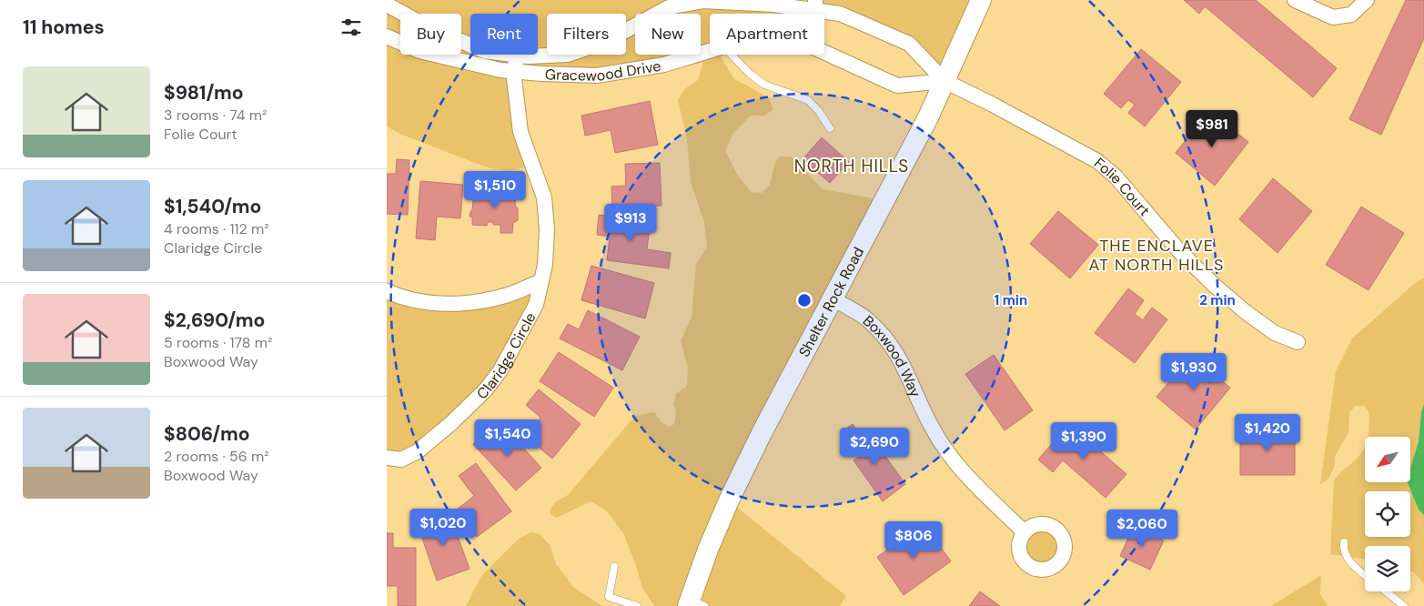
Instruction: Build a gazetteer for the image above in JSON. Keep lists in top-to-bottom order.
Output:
{
  "streets": {
    "main road": ["Shelter Rock Road"],
    "street": [
      "Gracewood Drive",
      "Folie Court",
      "Claridge Circle",
      "Boxwood Way"
    ]
  },
  "crossings": [
    ["Gracewood Drive", "Folie Court"],
    ["Gracewood Drive", "Shelter Rock Road"],
    ["Gracewood Drive", "Claridge Circle"],
    ["Folie Court", "Shelter Rock Road"],
    ["Shelter Rock Road", "Boxwood Way"]
  ],
  "districts": ["NORTH HILLS", "THE ENCLAVE AT NORTH HILLS"],
  "north": "bottom left",
  "page": {
    "heading": "11 homes",
    "chip": [
      "Buy",
      "Rent",
      "Filters",
      "New",
      "Apartment"
    ],
    "list": [
      {
        "name": "$981/mo",
        "note": "3 rooms · 74 m² · Folie Court"
      },
      {
        "name": "$1,540/mo",
        "note": "4 rooms · 112 m² · Claridge Circle"
      },
      {
        "name": "$2,690/mo",
        "note": "5 rooms · 178 m² · Boxwood Way"
      },
      {
        "name": "$806/mo",
        "note": "2 rooms · 56 m² · Boxwood Way"
      }
    ],
    "price": [
      "$981",
      "$1,510",
      "$913",
      "$1,930",
      "$1,420",
      "$1,540",
      "$1,390",
      "$2,690",
      "$1,020",
      "$2,060",
      "$806"
    ]
  },
  "rings": ["1 min", "2 min"]
}
